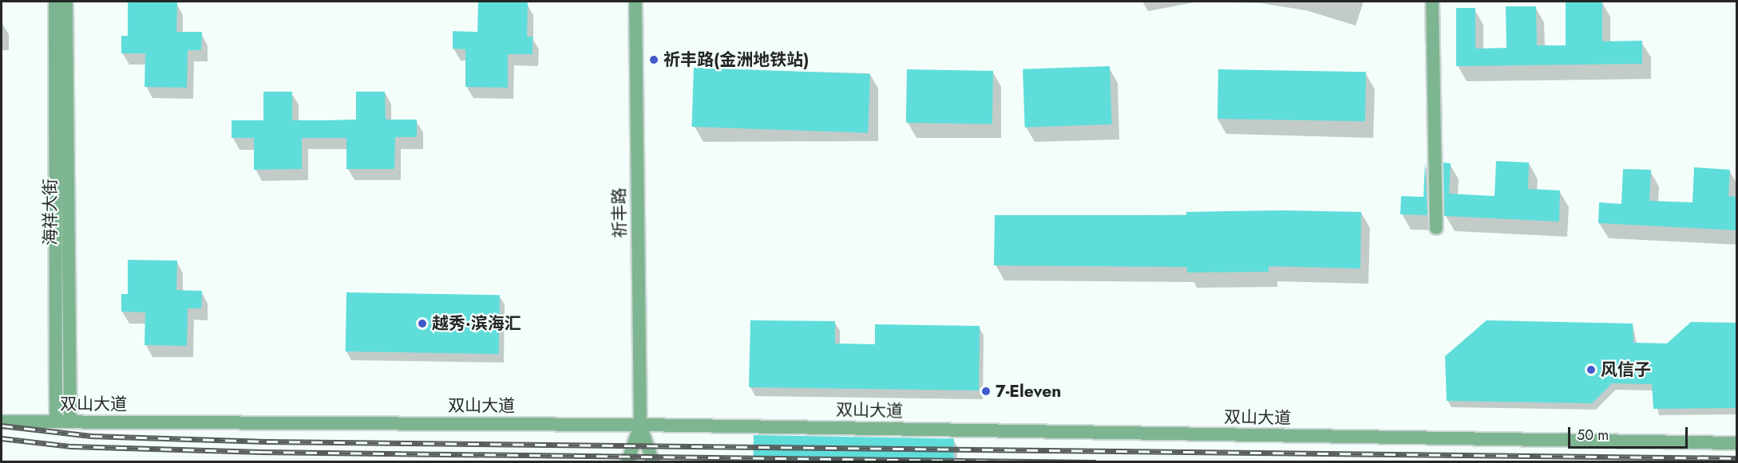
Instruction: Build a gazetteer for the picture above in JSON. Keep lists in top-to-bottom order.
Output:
{
  "streets": {
    "street": ["海祥大街", "祈丰路", "双山大道"]
  },
  "crossings": [
    ["海祥大街", "双山大道"],
    ["祈丰路", "双山大道"]
  ],
  "places": [
    "祈丰路(金洲地铁站)",
    "越秀·滨海汇",
    "风信子",
    "7-Eleven"
  ],
  "scale_bar": "50 m"
}
